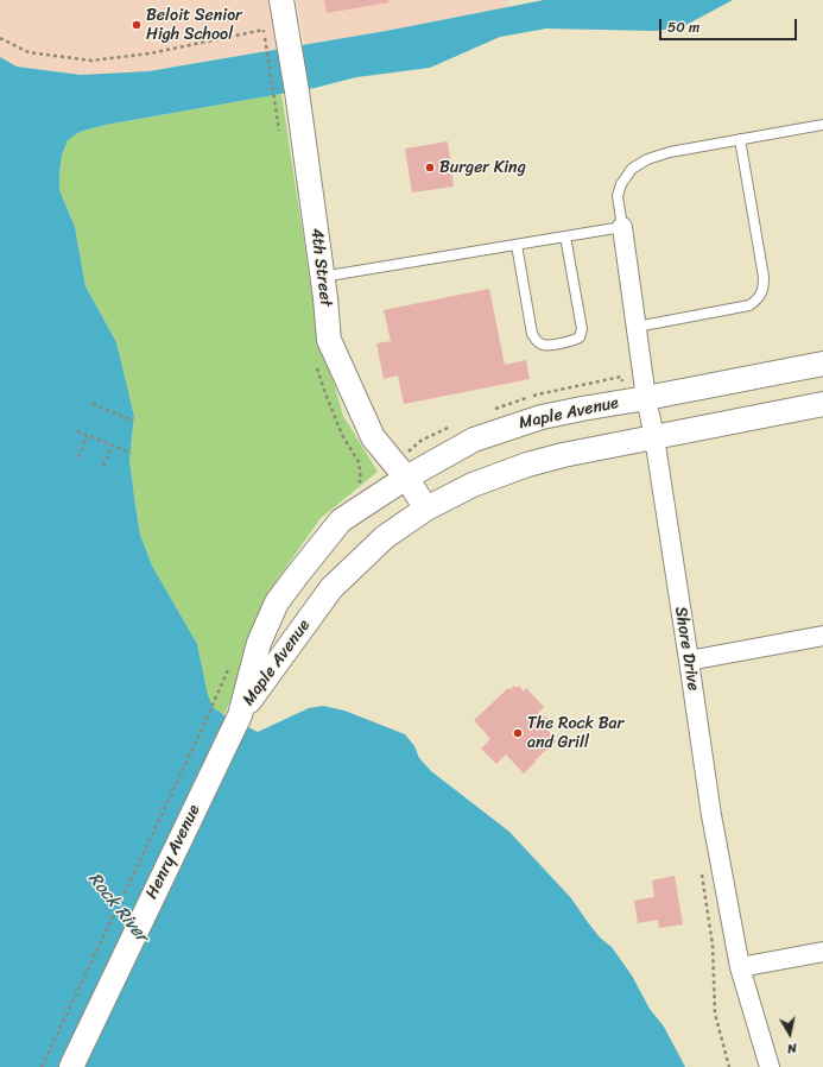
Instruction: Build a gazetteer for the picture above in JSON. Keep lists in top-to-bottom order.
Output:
{
  "streets": {
    "street": [
      "4th Street",
      "Maple Avenue",
      "Shore Drive",
      "Henry Avenue"
    ]
  },
  "crossings": [
    ["4th Street", "Maple Avenue"],
    ["Maple Avenue", "Shore Drive"],
    ["Maple Avenue", "Henry Avenue"]
  ],
  "water": ["Rock River"],
  "places": ["Beloit Senior High School", "Burger King", "The Rock Bar and Grill"],
  "scale_bar": "50 m",
  "north": "bottom"
}
